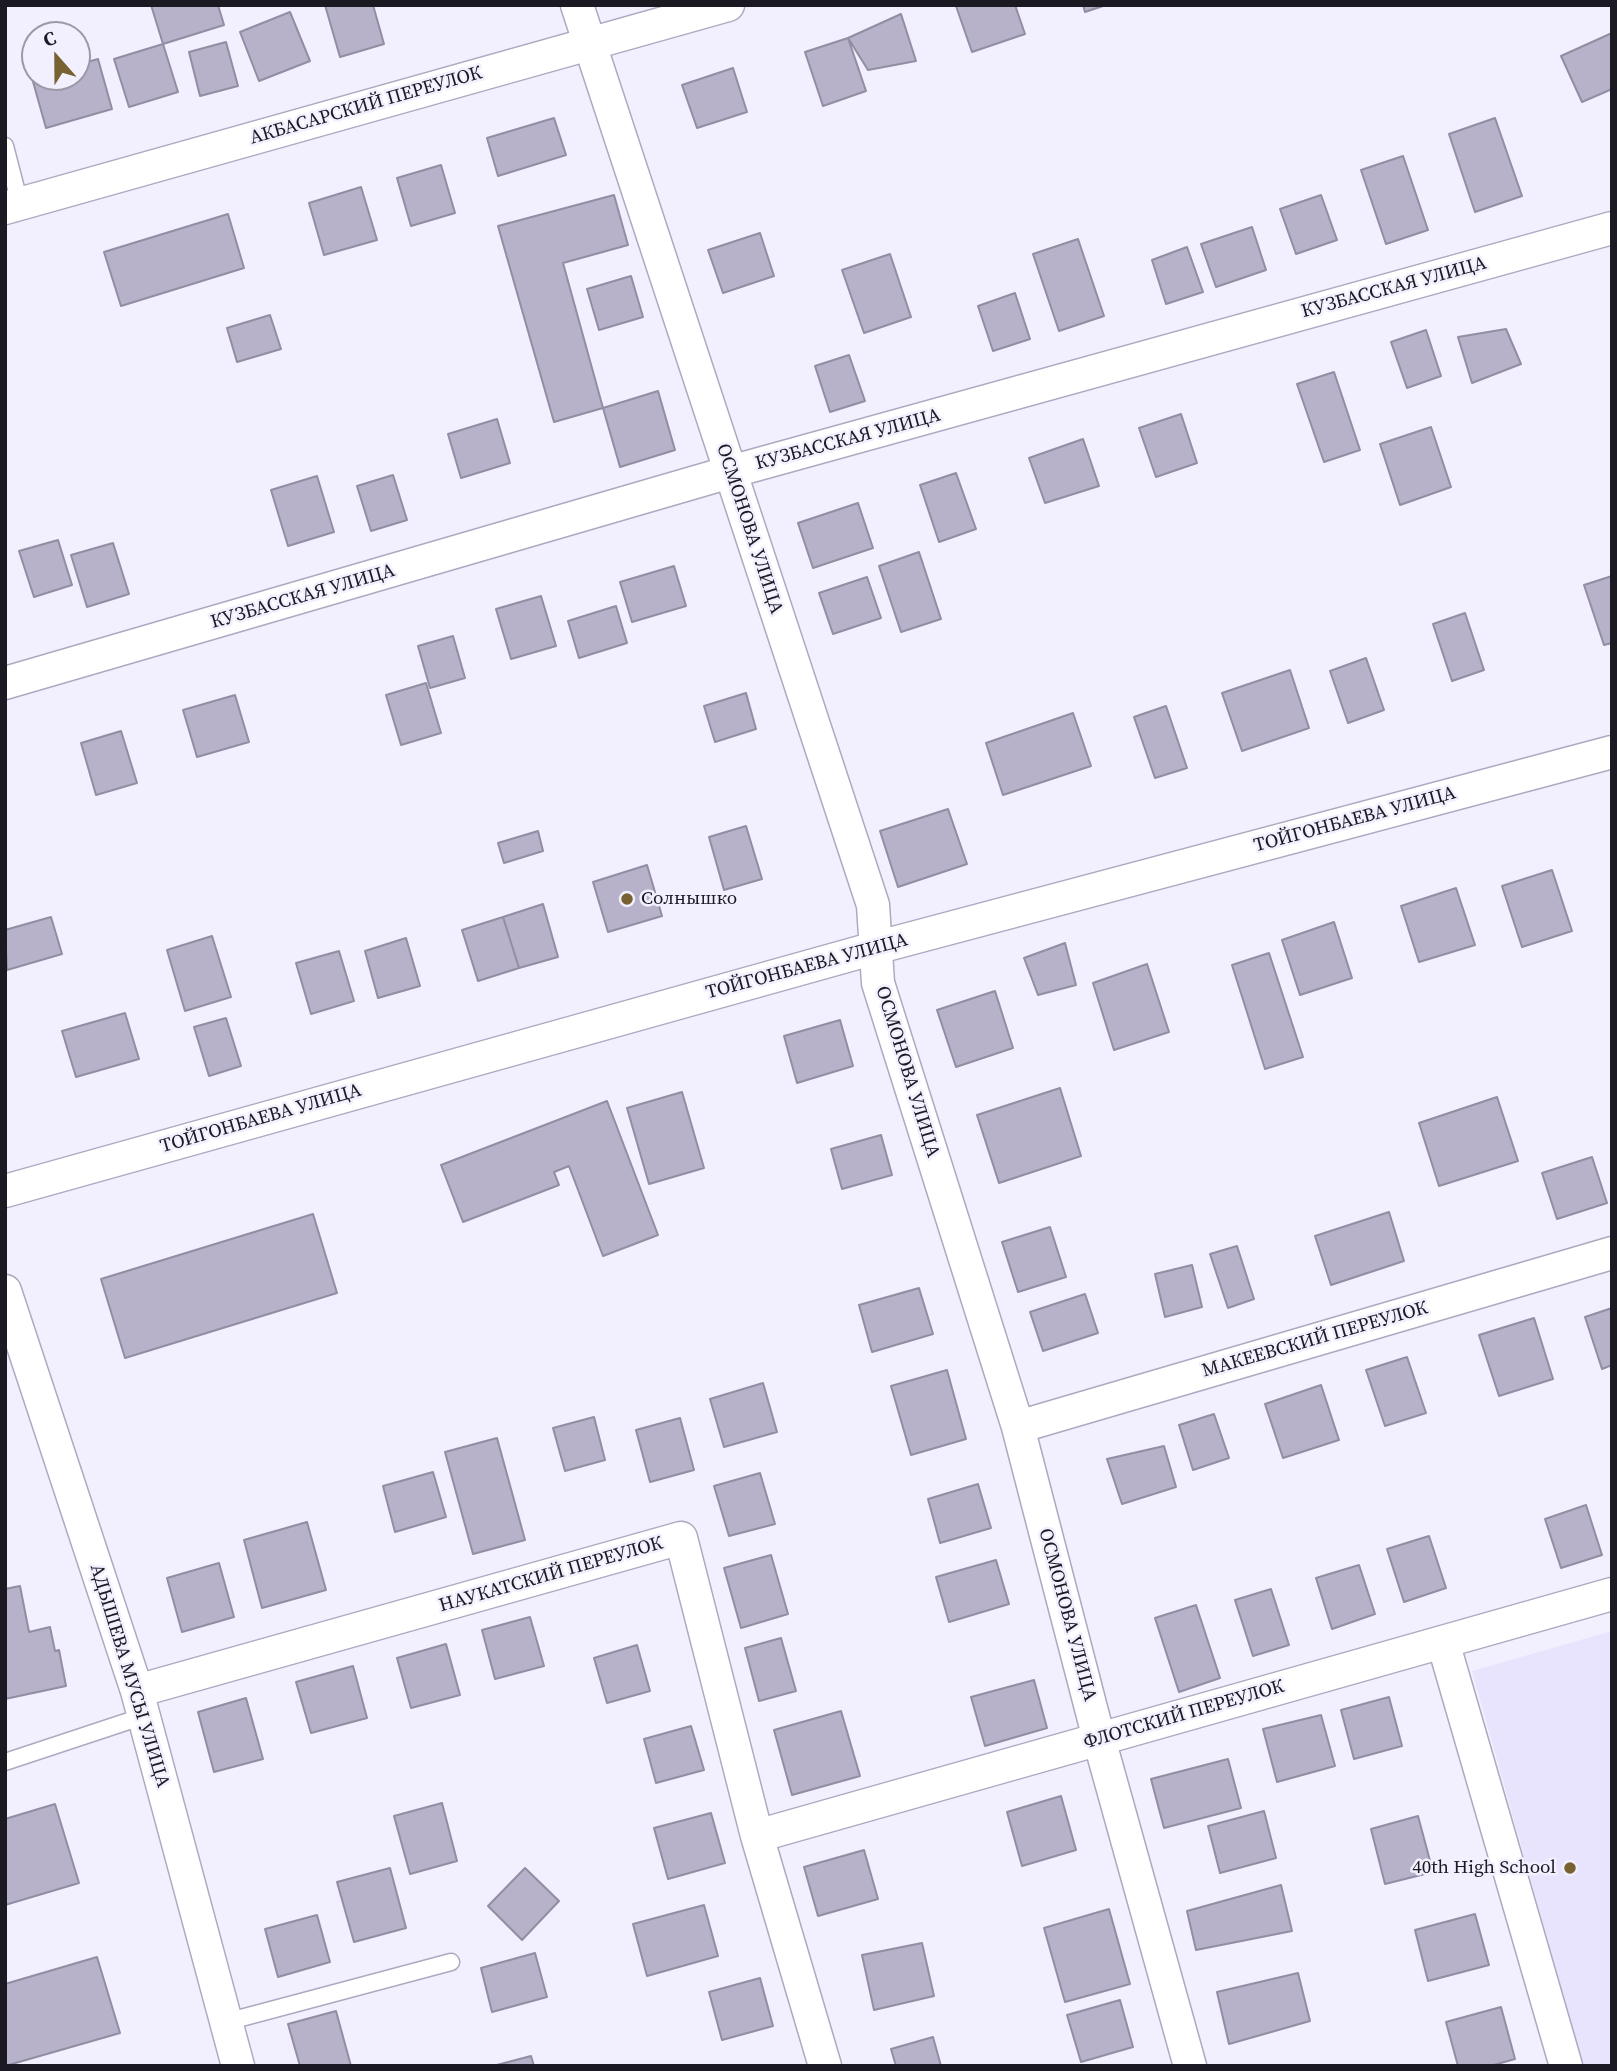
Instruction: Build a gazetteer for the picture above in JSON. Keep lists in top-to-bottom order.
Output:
{
  "streets": {
    "street": [
      "АКБАСАРСКИЙ ПЕРЕУЛОК",
      "КУЗБАССКАЯ УЛИЦА",
      "ОСМОНОВА УЛИЦА",
      "ТОЙГОНБАЕВА УЛИЦА",
      "МАКЕЕВСКИЙ ПЕРЕУЛОК",
      "НАУКАТСКИЙ ПЕРЕУЛОК",
      "АДЫШЕВА МУСЫ УЛИЦА",
      "ФЛОТСКИЙ ПЕРЕУЛОК"
    ]
  },
  "crossings": [
    ["АКБАСАРСКИЙ ПЕРЕУЛОК", "ОСМОНОВА УЛИЦА"],
    ["КУЗБАССКАЯ УЛИЦА", "ОСМОНОВА УЛИЦА"],
    ["ОСМОНОВА УЛИЦА", "ТОЙГОНБАЕВА УЛИЦА"],
    ["ОСМОНОВА УЛИЦА", "МАКЕЕВСКИЙ ПЕРЕУЛОК"],
    ["ОСМОНОВА УЛИЦА", "ФЛОТСКИЙ ПЕРЕУЛОК"],
    ["НАУКАТСКИЙ ПЕРЕУЛОК", "АДЫШЕВА МУСЫ УЛИЦА"],
    ["НАУКАТСКИЙ ПЕРЕУЛОК", "ФЛОТСКИЙ ПЕРЕУЛОК"]
  ],
  "places": ["Солнышко", "40th High School"],
  "north": "top"
}
